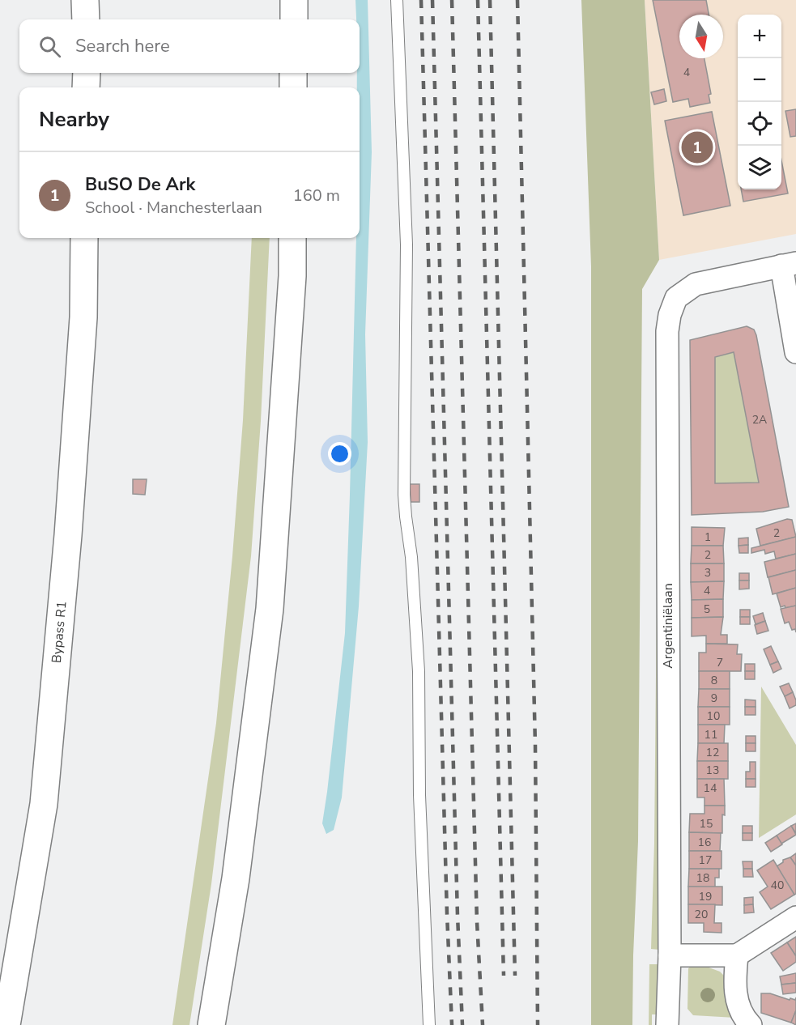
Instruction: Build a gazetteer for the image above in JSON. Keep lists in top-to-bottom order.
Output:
{
  "streets": {
    "highway": ["Bypass R1"],
    "street": ["Argentiniëlaan"]
  },
  "house_numbers": [
    "4",
    "2A",
    "2",
    "1",
    "2",
    "3",
    "4",
    "5",
    "7",
    "8",
    "9",
    "10",
    "11",
    "12",
    "13",
    "14",
    "15",
    "16",
    "17",
    "18",
    "40",
    "19",
    "20"
  ],
  "north": "bottom",
  "page": {
    "map_buttons": ["+", "−"],
    "search": "Search here",
    "heading": "Nearby",
    "pins": "1",
    "list": [
      {
        "mark": "1",
        "name": "BuSO De Ark",
        "note": "School · Manchesterlaan",
        "value": "160 m"
      }
    ]
  }
}
